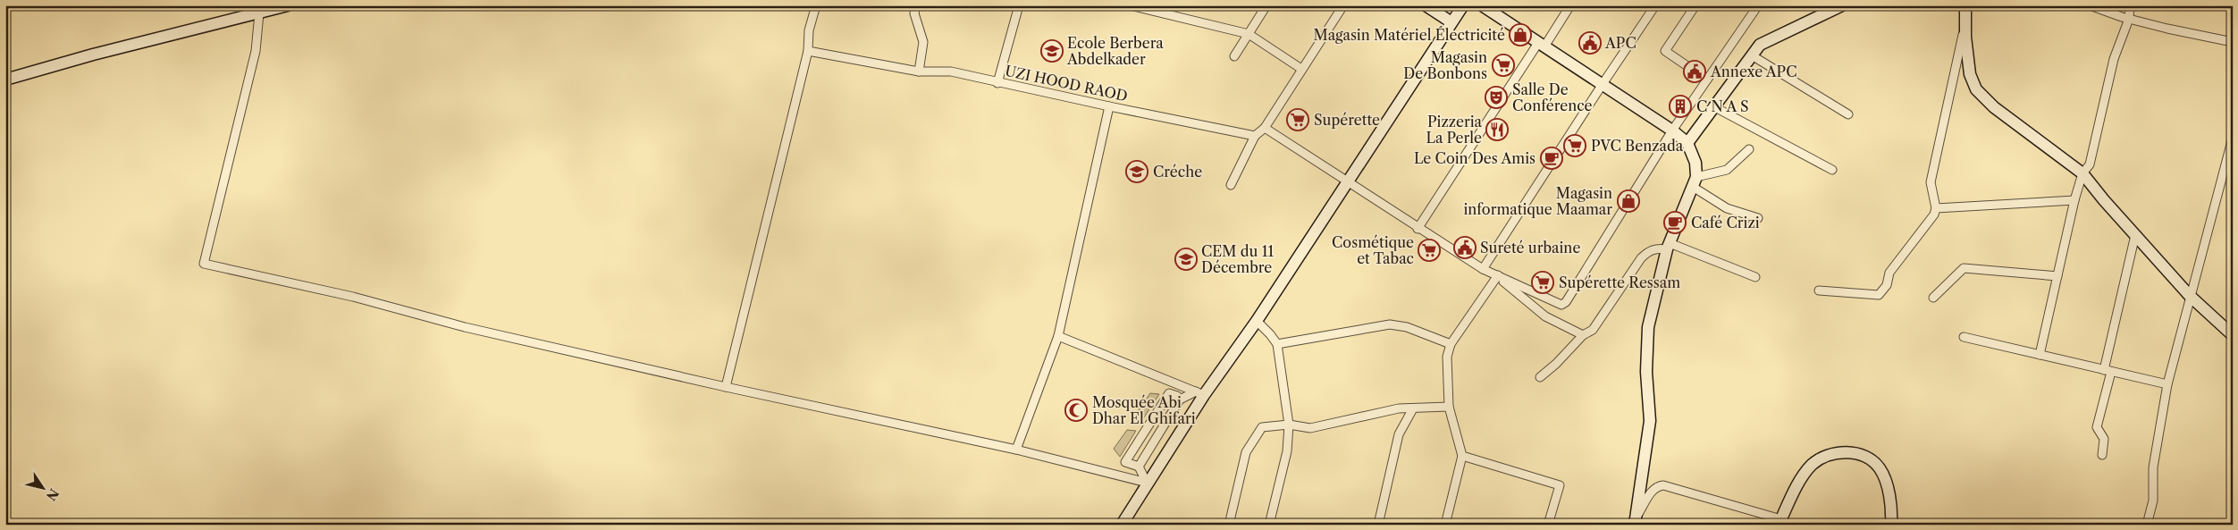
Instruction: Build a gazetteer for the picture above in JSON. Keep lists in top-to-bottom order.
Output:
{
  "streets": {
    "street": ["UZI HOOD RAOD"]
  },
  "places": {
    "shop": ["Magasin Matériel Électricité", "Magasin informatique Maamar"],
    "public building": ["APC", "Annexe APC", "Sureté urbaine"],
    "school or university": ["Ecole Berbera Abdelkader", "Créche", "CEM du 11 Décembre"],
    "supermarket": [
      "Magasin De Bonbons",
      "Supérette",
      "PVC Benzada",
      "Cosmétique et Tabac",
      "Supérette Ressam"
    ],
    "theatre": ["Salle De Conférence"],
    "building": ["C N A S"],
    "restaurant": ["Pizzeria La Perle"],
    "cafe": ["Le Coin Des Amis", "Café Crizi"],
    "mosque": ["Mosquée Abi Dhar El Ghifari"]
  },
  "north": "bottom right"
}
